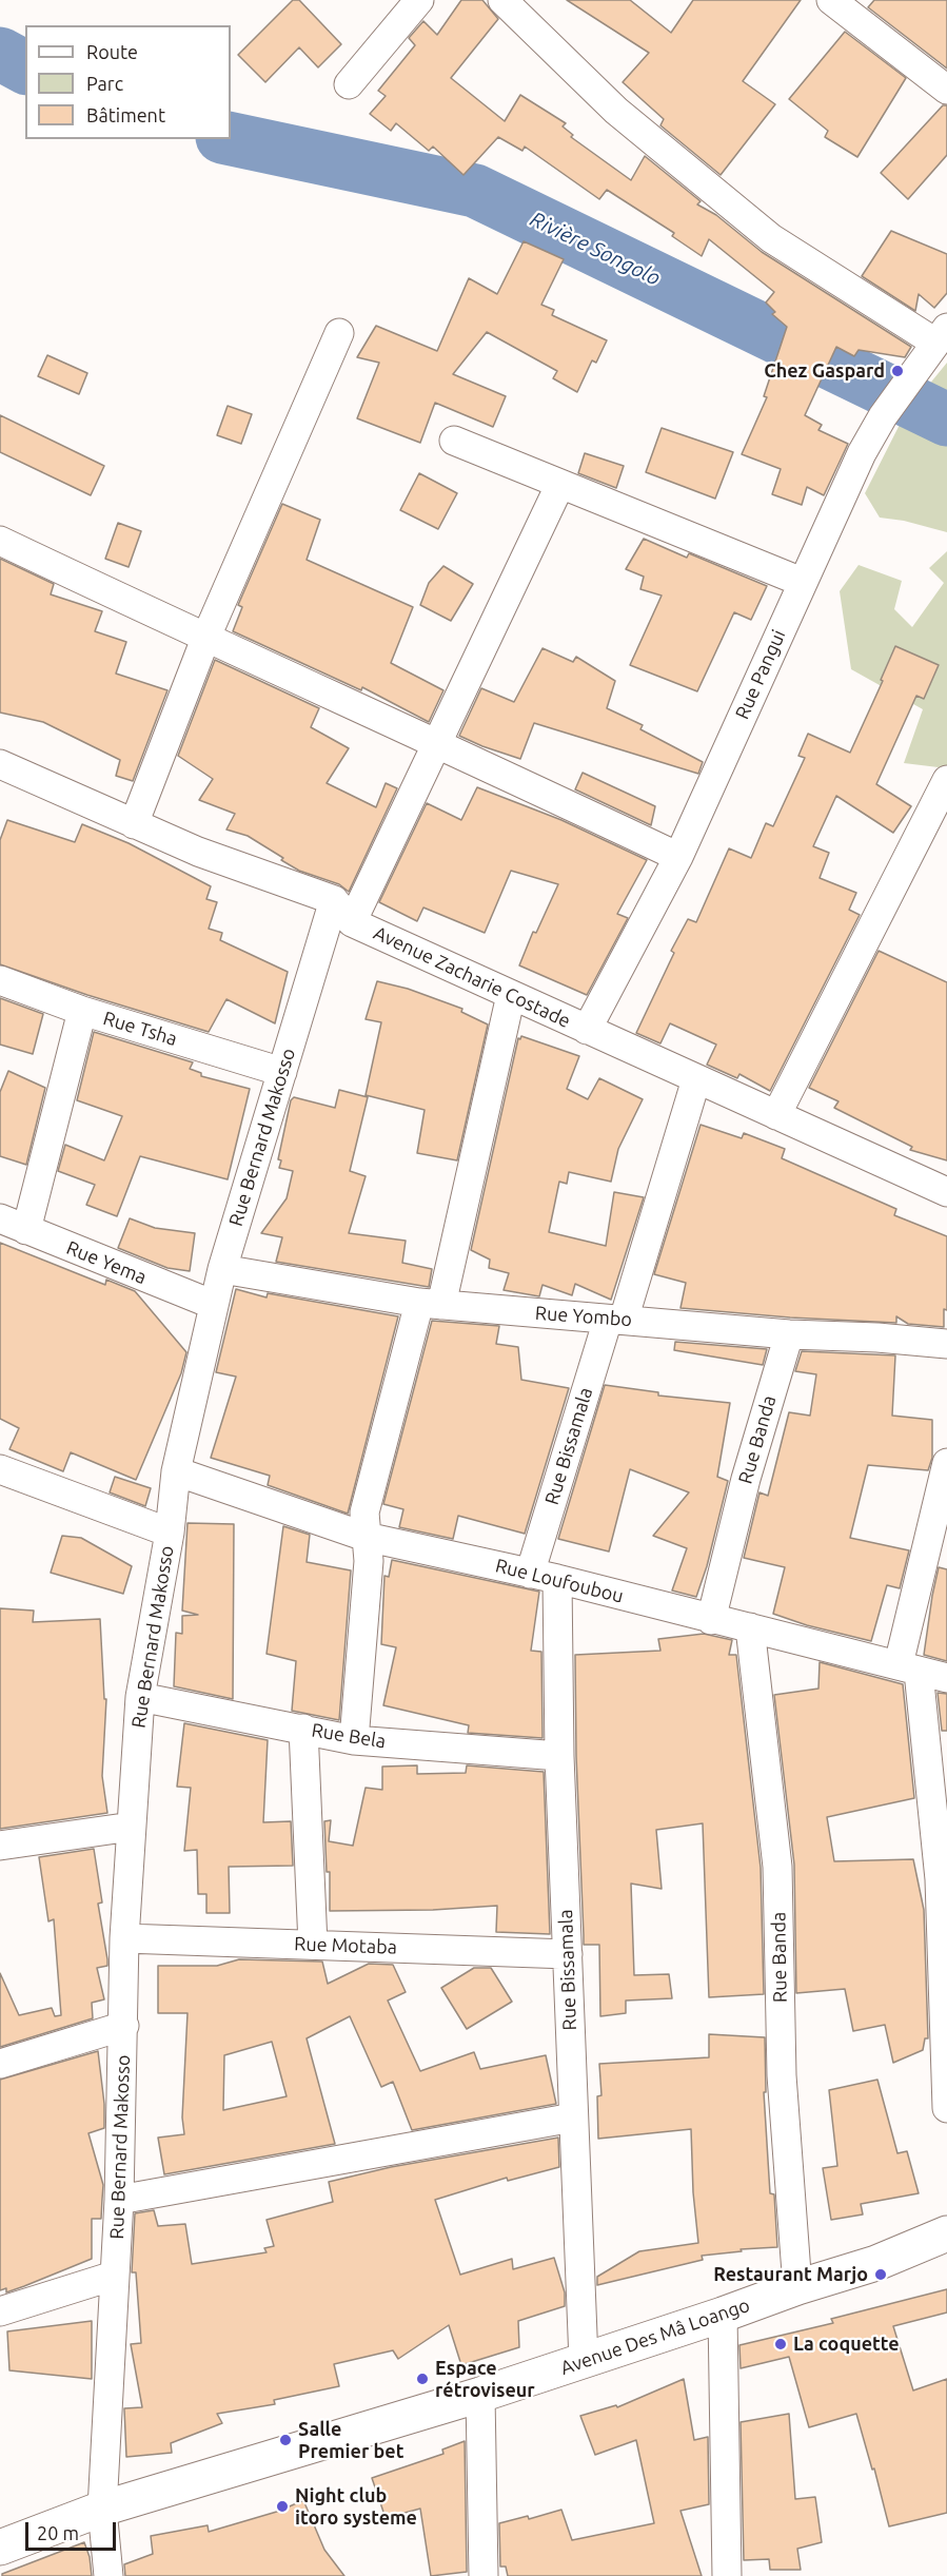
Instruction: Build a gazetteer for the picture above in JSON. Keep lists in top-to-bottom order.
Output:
{
  "streets": {
    "main road": ["Avenue Des Mâ Loango"],
    "street": [
      "Rue Pangui",
      "Avenue Zacharie Costade",
      "Rue Tsha",
      "Rue Bernard Makosso",
      "Rue Yema",
      "Rue Yombo",
      "Rue Banda",
      "Rue Bissamala",
      "Rue Loufoubou",
      "Rue Bela",
      "Rue Motaba"
    ]
  },
  "crossings": [
    ["Rue Pangui", "Avenue Zacharie Costade"],
    ["Avenue Zacharie Costade", "Rue Bernard Makosso"],
    ["Avenue Zacharie Costade", "Rue Bissamala"],
    ["Rue Tsha", "Rue Bernard Makosso"],
    ["Rue Bernard Makosso", "Rue Yema"],
    ["Rue Bernard Makosso", "Rue Yombo"],
    ["Rue Bernard Makosso", "Rue Loufoubou"],
    ["Rue Bernard Makosso", "Rue Bela"],
    ["Rue Bernard Makosso", "Rue Motaba"],
    ["Rue Bernard Makosso", "Avenue Des Mâ Loango"],
    ["Rue Yombo", "Rue Banda"],
    ["Rue Yombo", "Rue Bissamala"],
    ["Rue Banda", "Rue Loufoubou"],
    ["Rue Banda", "Avenue Des Mâ Loango"],
    ["Rue Bissamala", "Rue Loufoubou"],
    ["Rue Bissamala", "Rue Bela"],
    ["Rue Bissamala", "Rue Motaba"],
    ["Rue Bissamala", "Avenue Des Mâ Loango"]
  ],
  "water": ["Rivière Songolo"],
  "places": [
    "Chez Gaspard",
    "Restaurant Marjo",
    "La coquette",
    "Espace rétroviseur",
    "Salle Premier bet",
    "Night club itoro systeme"
  ],
  "legend": ["Route", "Parc", "Bâtiment"],
  "scale_bar": "20 m"
}
